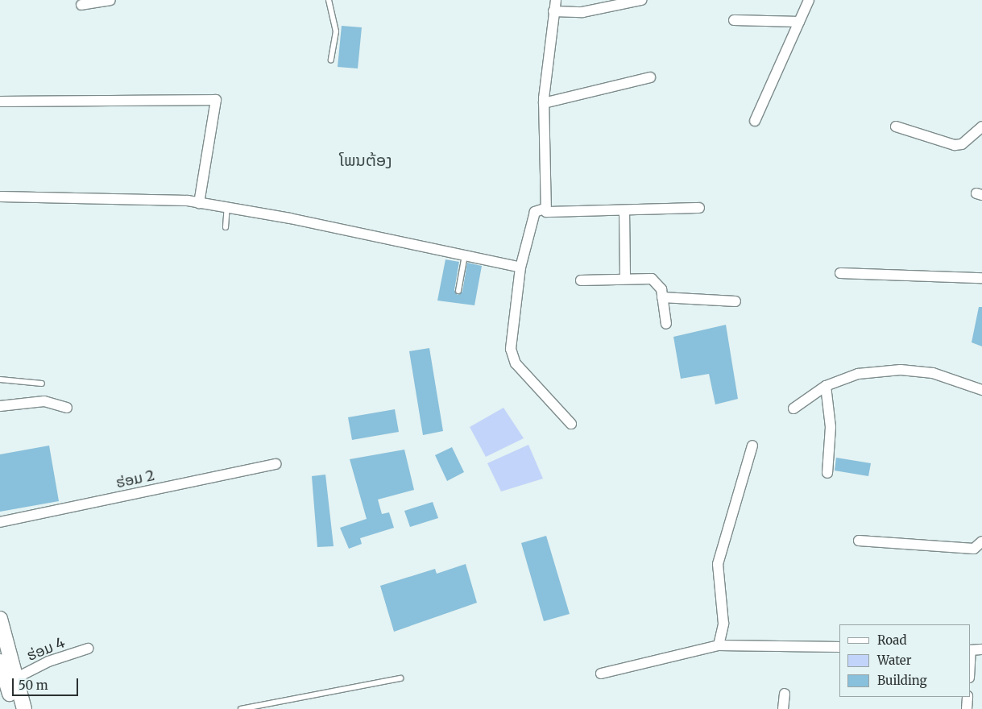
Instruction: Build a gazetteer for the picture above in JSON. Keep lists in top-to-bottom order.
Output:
{
  "streets": {
    "street": ["ຮ່ອມ 2", "ຮ່ອມ 4"]
  },
  "districts": ["ໂພນຕ້ອງ"],
  "legend": ["Road", "Water", "Building"],
  "scale_bar": "50 m"
}
